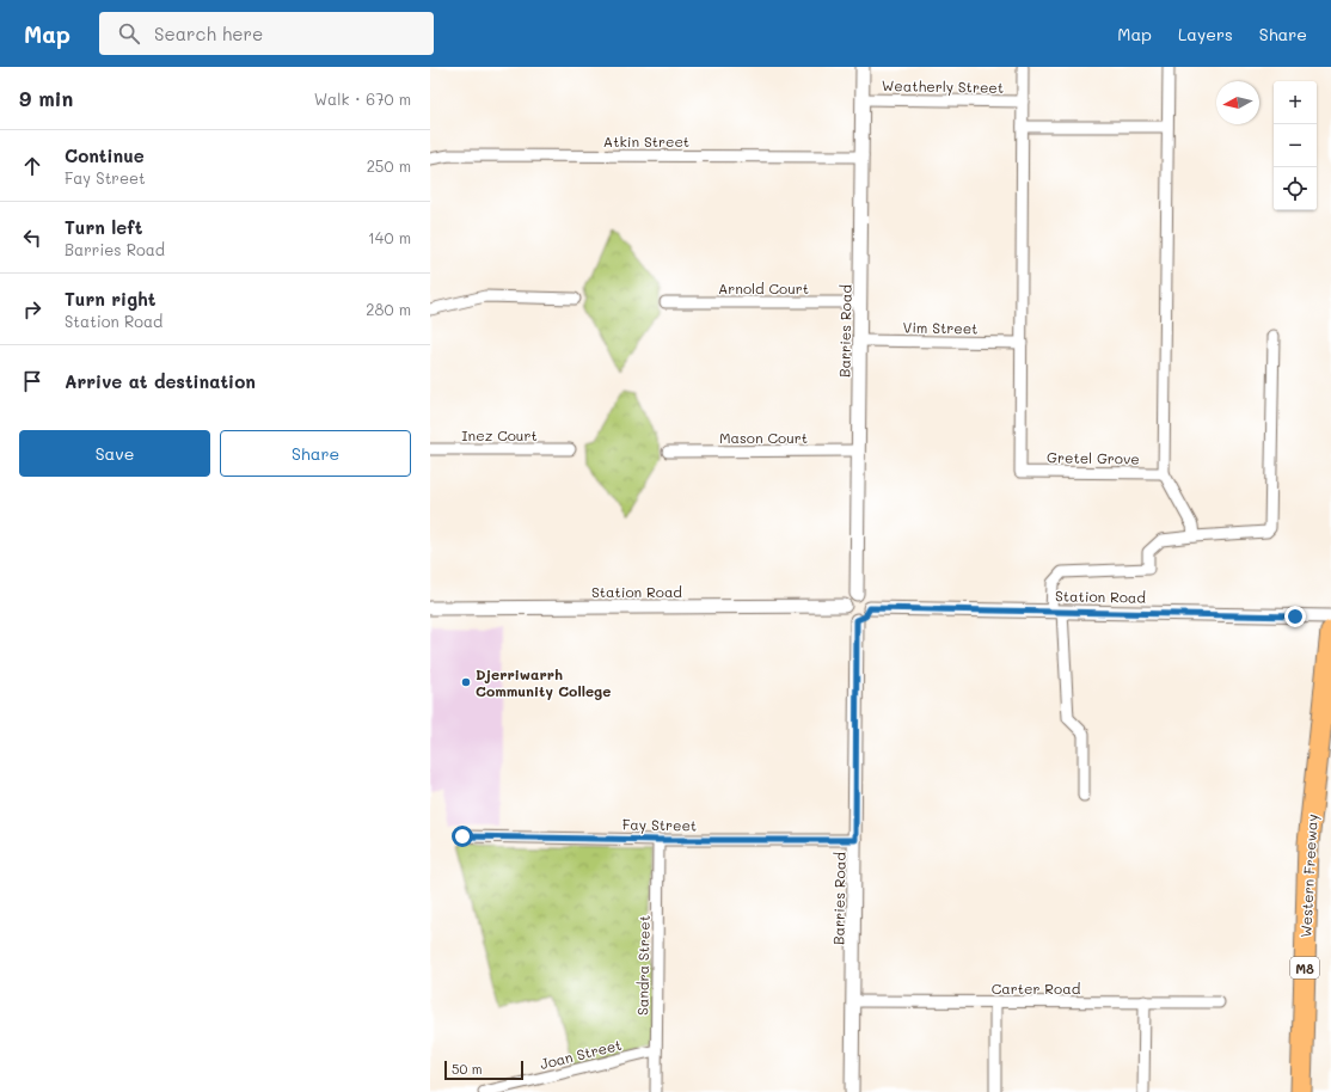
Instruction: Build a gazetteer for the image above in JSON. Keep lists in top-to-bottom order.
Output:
{
  "streets": {
    "highway": ["Western Freeway", "M8"],
    "street": [
      "Weatherly Street",
      "Atkin Street",
      "Arnold Court",
      "Vim Street",
      "Barries Road",
      "Inez Court",
      "Mason Court",
      "Gretel Grove",
      "Station Road",
      "Fay Street",
      "Sandra Street",
      "Carter Road",
      "Joan Street"
    ]
  },
  "crossings": [
    ["Weatherly Street", "Barries Road"],
    ["Weatherly Street", "Gretel Grove"],
    ["Atkin Street", "Barries Road"],
    ["Arnold Court", "Barries Road"],
    ["Vim Street", "Barries Road"],
    ["Vim Street", "Gretel Grove"],
    ["Barries Road", "Mason Court"],
    ["Barries Road", "Station Road"],
    ["Barries Road", "Fay Street"],
    ["Barries Road", "Carter Road"],
    ["Fay Street", "Sandra Street"],
    ["Sandra Street", "Joan Street"]
  ],
  "places": ["Djerriwarrh Community College"],
  "scale_bar": "50 m",
  "north": "left",
  "page": {
    "header": "Map",
    "search": "Search here",
    "nav": ["Map", "Layers", "Share"],
    "heading": ["9 min", "Walk · 670 m"],
    "map_buttons": ["+", "−"],
    "list": [
      ["Continue", "Fay Street", "250 m"],
      ["Turn left", "Barries Road", "140 m"],
      ["Turn right", "Station Road", "280 m"],
      "Arrive at destination"
    ],
    "buttons": ["Save", "Share"],
    "scale": "50 m"
  }
}
